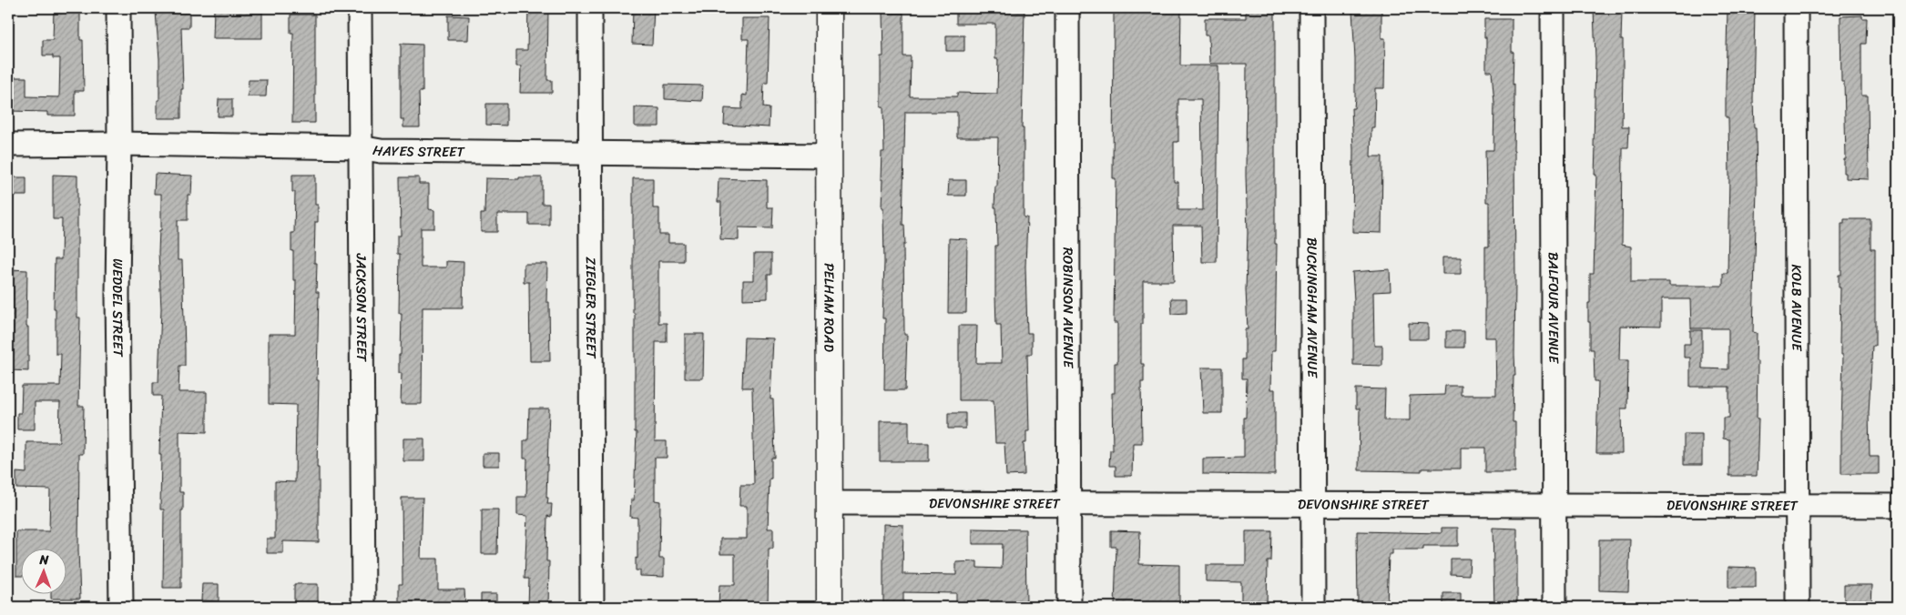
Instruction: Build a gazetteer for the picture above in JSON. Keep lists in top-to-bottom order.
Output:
{
  "streets": {
    "main road": ["PELHAM ROAD"],
    "street": [
      "HAYES STREET",
      "WEDDEL STREET",
      "JACKSON STREET",
      "ZIEGLER STREET",
      "ROBINSON AVENUE",
      "BUCKINGHAM AVENUE",
      "BALFOUR AVENUE",
      "KOLB AVENUE",
      "DEVONSHIRE STREET"
    ]
  },
  "crossings": [
    ["HAYES STREET", "WEDDEL STREET"],
    ["HAYES STREET", "JACKSON STREET"],
    ["HAYES STREET", "ZIEGLER STREET"],
    ["HAYES STREET", "PELHAM ROAD"],
    ["PELHAM ROAD", "DEVONSHIRE STREET"],
    ["ROBINSON AVENUE", "DEVONSHIRE STREET"],
    ["BUCKINGHAM AVENUE", "DEVONSHIRE STREET"],
    ["BALFOUR AVENUE", "DEVONSHIRE STREET"],
    ["KOLB AVENUE", "DEVONSHIRE STREET"]
  ],
  "north": "top"
}
